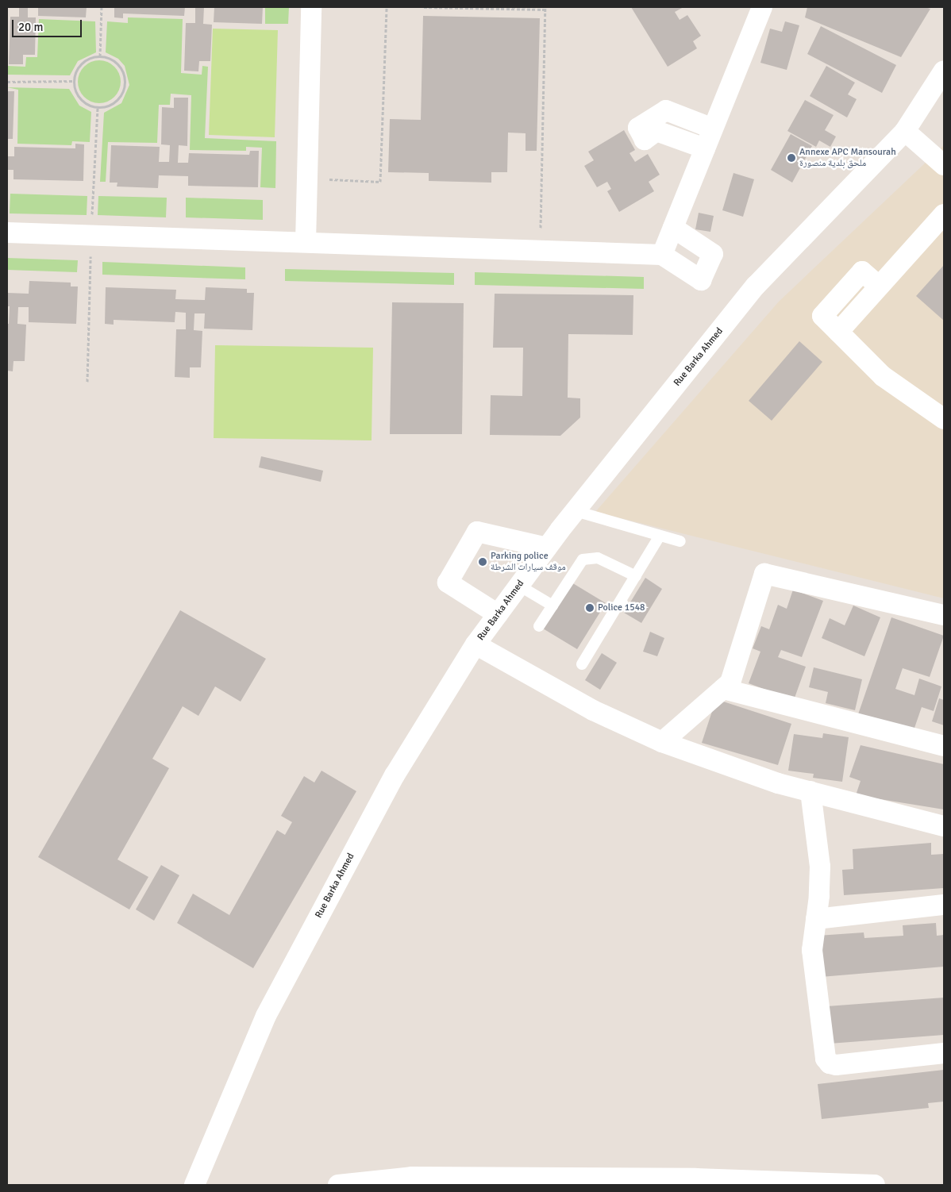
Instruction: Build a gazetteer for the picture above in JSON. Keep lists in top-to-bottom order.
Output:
{
  "streets": {
    "street": ["Rue Barka Ahmed"]
  },
  "places": ["Annexe APC Mansourah ملحق بلدية منصورة", "Parking police موقف سيارات الشرطة", "Police 1548"],
  "scale_bar": "20 m"
}
